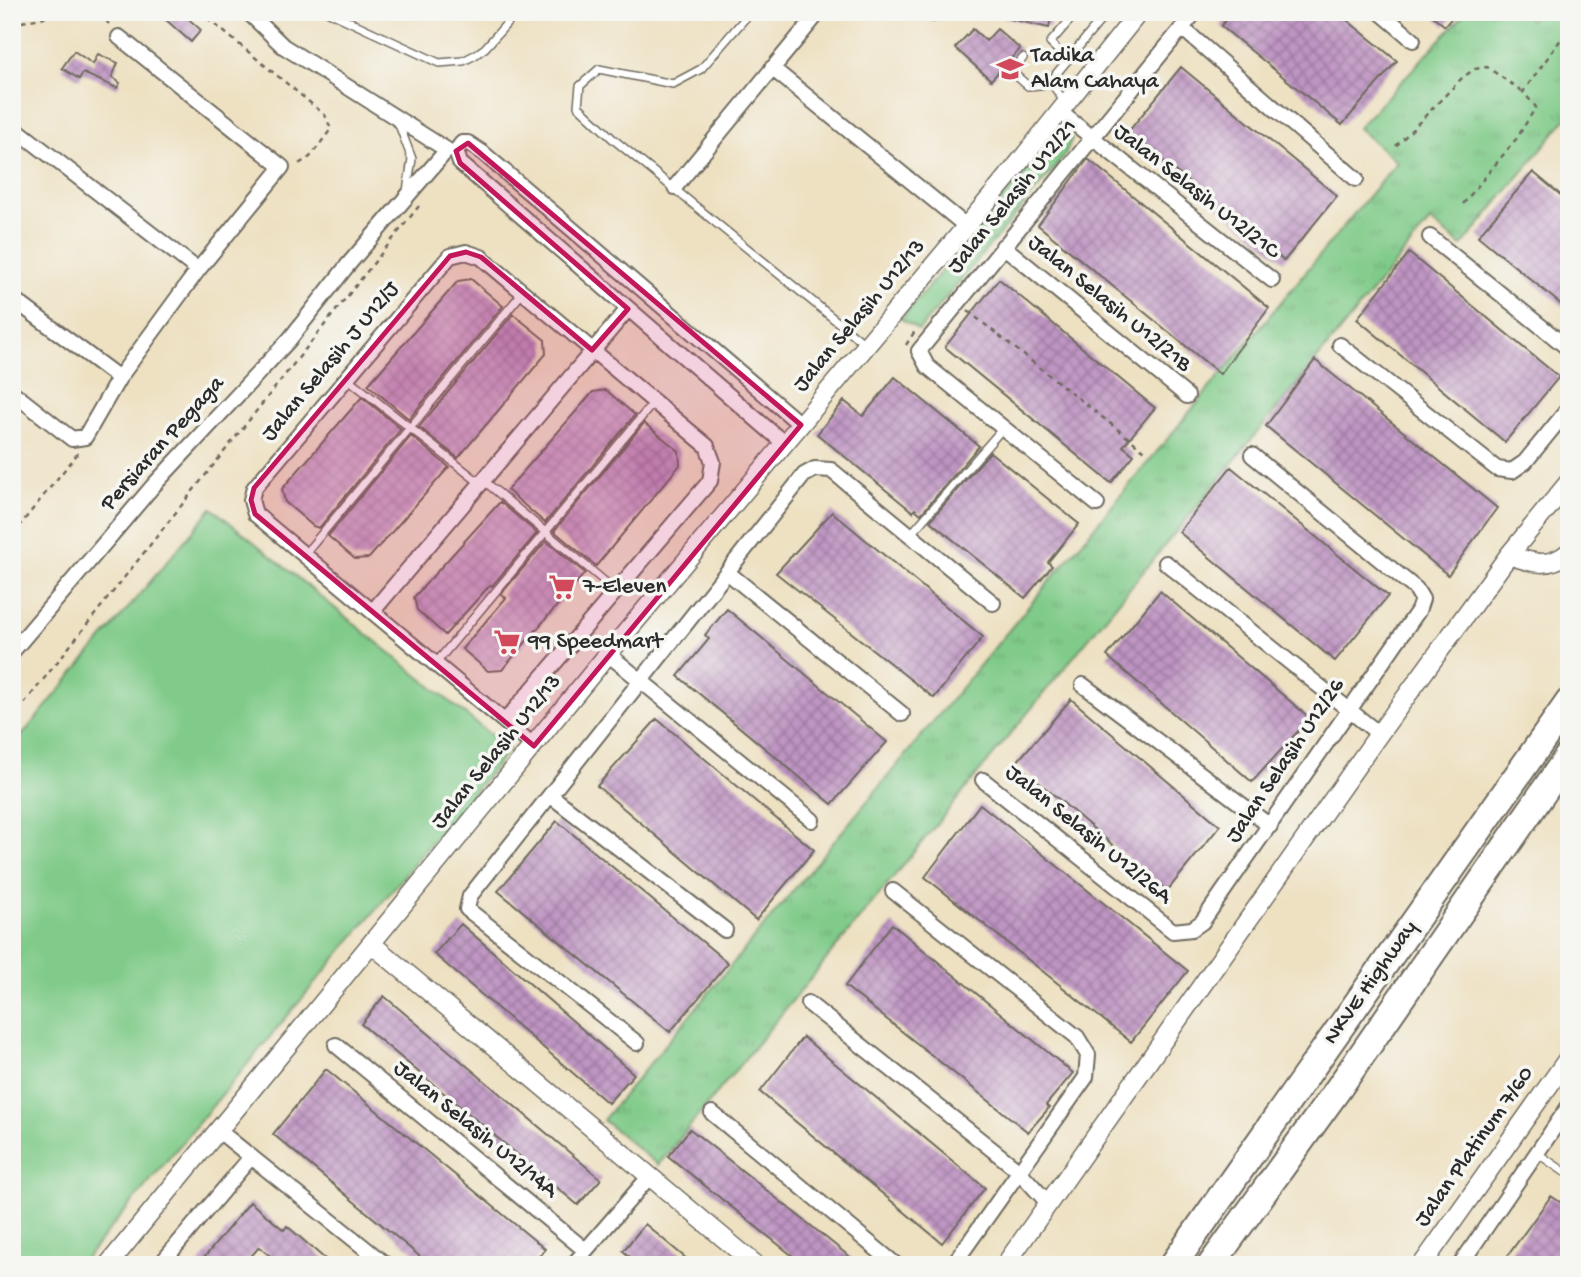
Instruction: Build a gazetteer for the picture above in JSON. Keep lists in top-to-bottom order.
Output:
{
  "streets": {
    "highway": ["NKVE Highway"],
    "street": [
      "Jalan Selasih U12/21C",
      "Jalan Selasih U12/21",
      "Jalan Selasih U12/21B",
      "Jalan Selasih U12/13",
      "Jalan Selasih J U12/J",
      "Persiaran Pegaga",
      "Jalan Selasih U12/26",
      "Jalan Selasih U12/26A",
      "Jalan Selasih U12/14A",
      "Jalan Platinum 7/60"
    ]
  },
  "crossings": [
    ["Jalan Selasih U12/21C", "Jalan Selasih U12/21"],
    ["Jalan Selasih U12/21C", "Jalan Selasih U12/13"],
    ["Jalan Selasih U12/21", "Jalan Selasih U12/21B"],
    ["Jalan Selasih U12/26", "Jalan Selasih U12/26A"]
  ],
  "places": {
    "school or university": ["Tadika Alam Cahaya"],
    "supermarket": ["7-Eleven", "99 Speedmart"]
  }
}
